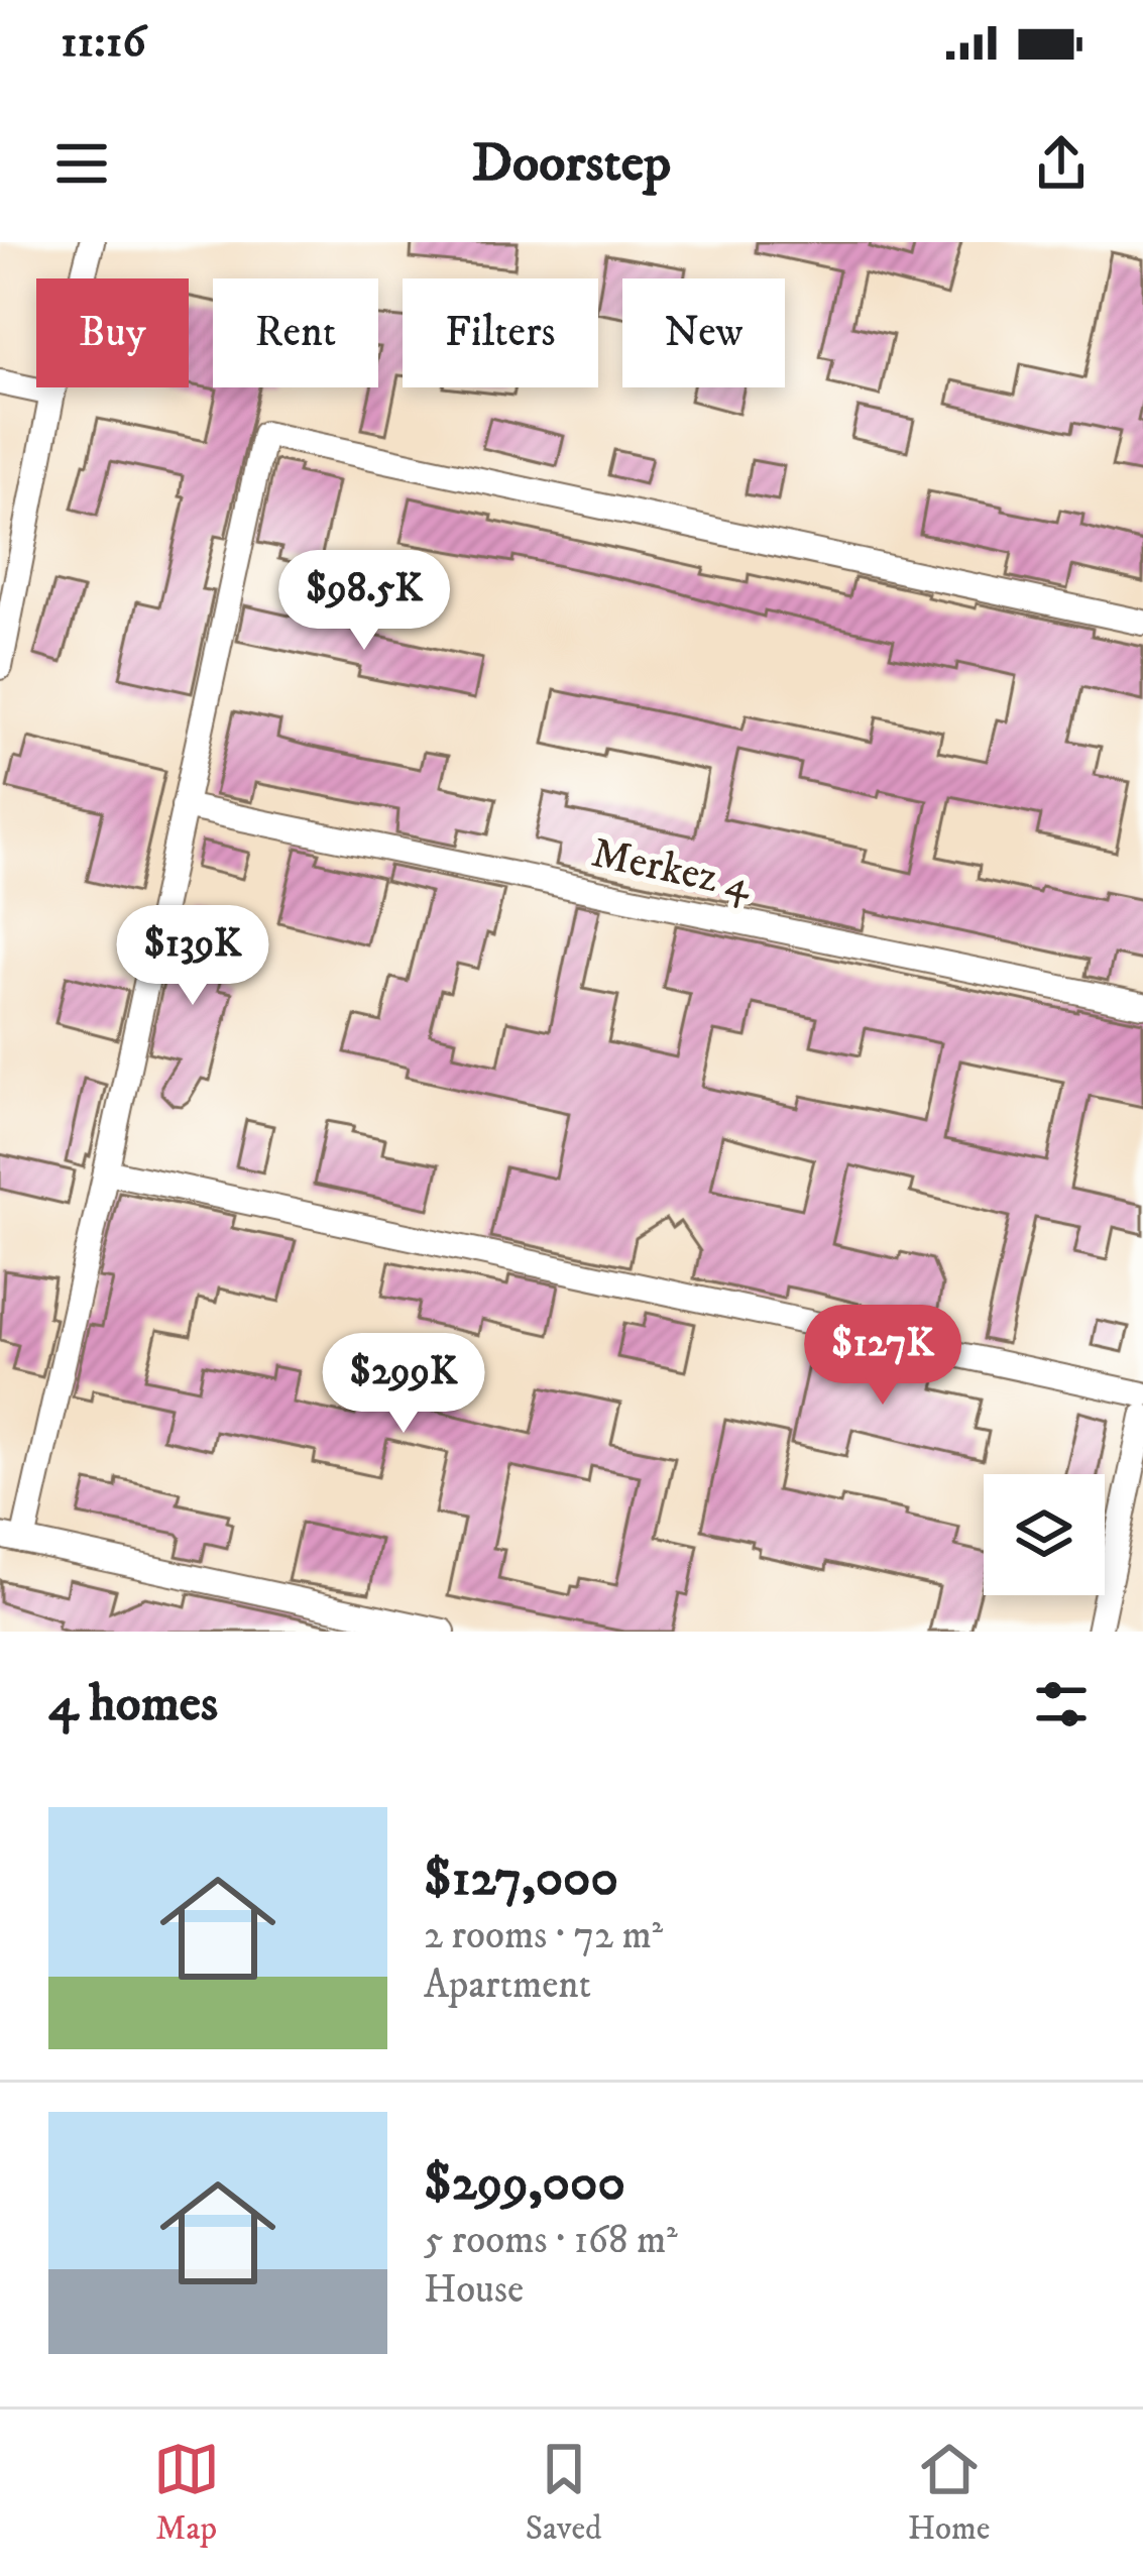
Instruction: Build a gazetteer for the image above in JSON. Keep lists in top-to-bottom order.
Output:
{
  "streets": {
    "street": ["Merkez 4"]
  },
  "page": {
    "status": "11:16",
    "header": "Doorstep",
    "chip": [
      "Buy",
      "Rent",
      "Filters",
      "New"
    ],
    "price": [
      "$98.5K",
      "$139K",
      "$127K",
      "$299K"
    ],
    "heading": "4 homes",
    "list": [
      {
        "name": "$127,000",
        "note": "2 rooms · 72 m² · Apartment"
      },
      {
        "name": "$299,000",
        "note": "5 rooms · 168 m² · House"
      }
    ],
    "tabs": ["Map", "Saved", "Home"]
  }
}
